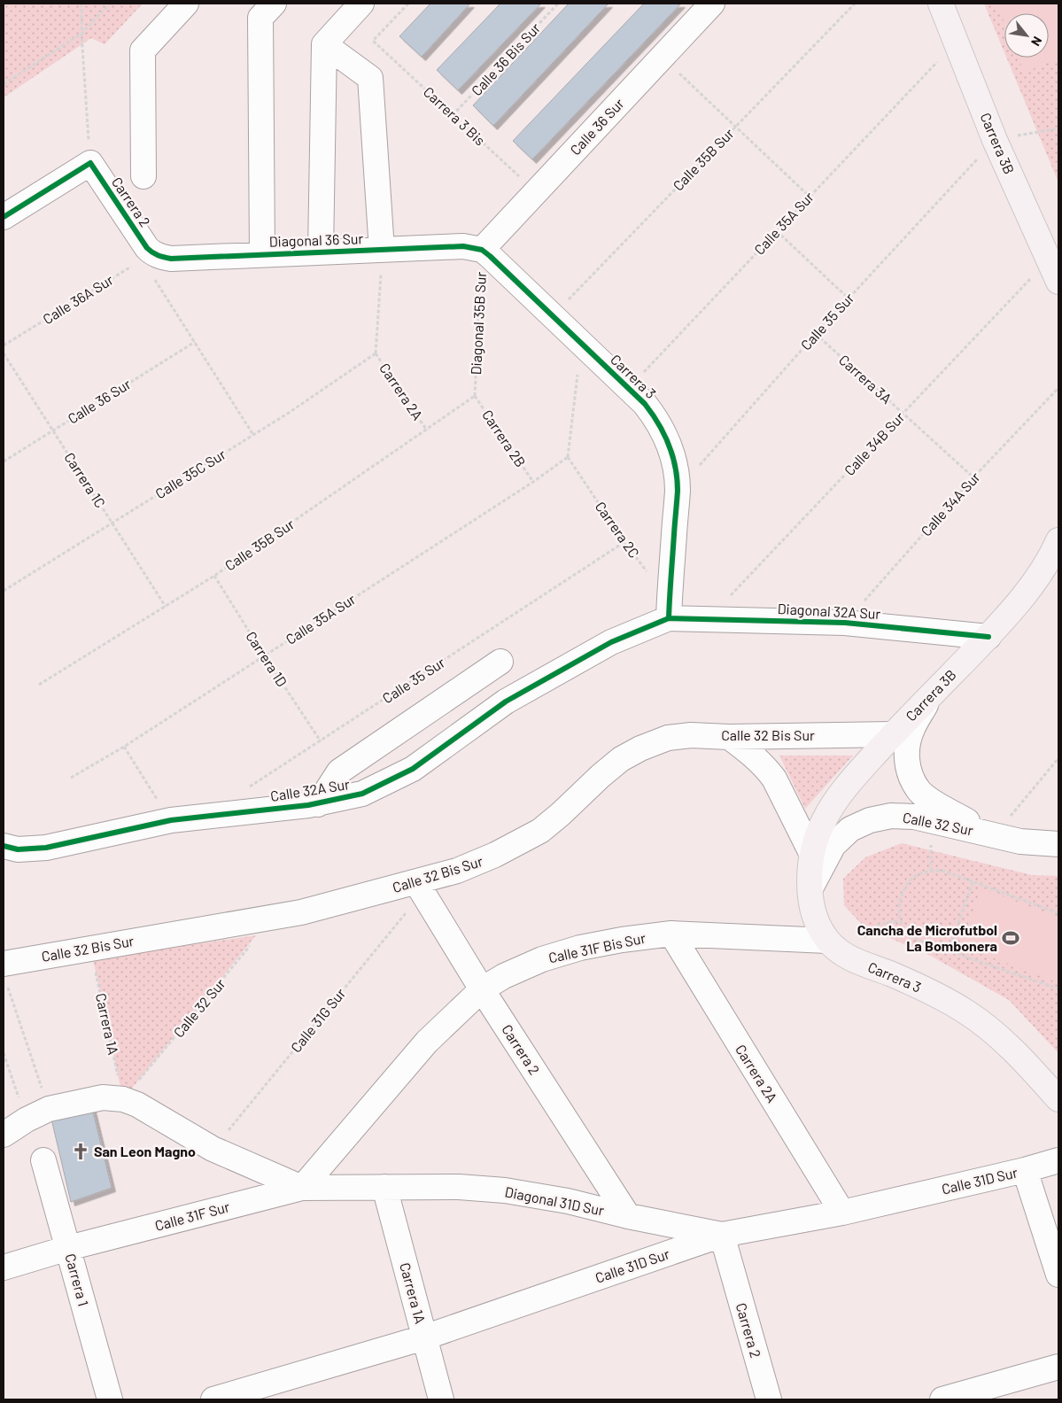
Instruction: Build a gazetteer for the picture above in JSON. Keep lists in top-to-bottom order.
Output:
{
  "streets": {
    "main road": ["Carrera 3B", "Carrera 3"],
    "street": [
      "Calle 36 Sur",
      "Carrera 2",
      "Diagonal 36 Sur",
      "Carrera 2A",
      "Diagonal 32A Sur",
      "Calle 32 Bis Sur",
      "Calle 32A Sur",
      "Calle 32 Sur",
      "Calle 31F Bis Sur",
      "Carrera 1A",
      "Calle 31D Sur",
      "Diagonal 31D Sur",
      "Calle 31F Sur",
      "Carrera 1"
    ],
    "path": [
      "Calle 36 Bis Sur",
      "Carrera 3 Bis",
      "Calle 35B Sur",
      "Calle 35A Sur",
      "Calle 36A Sur",
      "Calle 35 Sur",
      "Diagonal 35B Sur",
      "Carrera 3A",
      "Carrera 2B",
      "Calle 34B Sur",
      "Calle 35C Sur",
      "Carrera 1C",
      "Calle 34A Sur",
      "Carrera 2C",
      "Carrera 1D",
      "Calle 31G Sur"
    ]
  },
  "crossings": [
    ["Calle 36 Bis Sur", "Carrera 3 Bis"],
    ["Carrera 3 Bis", "Calle 36 Sur"],
    ["Calle 36 Sur", "Diagonal 36 Sur"],
    ["Calle 36 Sur", "Diagonal 35B Sur"],
    ["Calle 36 Sur", "Carrera 3"],
    ["Calle 36 Sur", "Carrera 1C"],
    ["Carrera 3B", "Carrera 3"],
    ["Carrera 3B", "Diagonal 32A Sur"],
    ["Carrera 3B", "Calle 32 Bis Sur"],
    ["Carrera 3B", "Calle 32 Sur"],
    ["Calle 35B Sur", "Diagonal 35B Sur"],
    ["Calle 35B Sur", "Carrera 3"],
    ["Calle 35B Sur", "Carrera 2A"],
    ["Calle 35B Sur", "Carrera 2B"],
    ["Calle 35B Sur", "Carrera 1C"],
    ["Calle 35B Sur", "Carrera 1D"],
    ["Carrera 2", "Diagonal 36 Sur"],
    ["Carrera 2", "Calle 36A Sur"],
    ["Carrera 2", "Calle 32 Bis Sur"],
    ["Carrera 2", "Calle 31F Bis Sur"],
    ["Carrera 2", "Calle 31G Sur"],
    ["Carrera 2", "Calle 31D Sur"],
    ["Carrera 2", "Diagonal 31D Sur"],
    ["Calle 35A Sur", "Carrera 3"],
    ["Calle 35A Sur", "Carrera 2B"],
    ["Calle 35A Sur", "Carrera 2C"],
    ["Calle 35A Sur", "Carrera 1D"],
    ["Diagonal 36 Sur", "Calle 36A Sur"],
    ["Diagonal 36 Sur", "Diagonal 35B Sur"],
    ["Diagonal 36 Sur", "Carrera 3"],
    ["Calle 35 Sur", "Carrera 3"],
    ["Calle 35 Sur", "Carrera 3A"],
    ["Calle 35 Sur", "Carrera 2C"],
    ["Calle 35 Sur", "Carrera 1D"],
    ["Diagonal 35B Sur", "Carrera 3"],
    ["Diagonal 35B Sur", "Carrera 2B"],
    ["Carrera 3", "Carrera 2C"],
    ["Carrera 3", "Diagonal 32A Sur"],
    ["Carrera 3", "Calle 32 Bis Sur"],
    ["Carrera 3", "Calle 32A Sur"],
    ["Carrera 3", "Calle 32 Sur"],
    ["Carrera 3", "Calle 31F Bis Sur"],
    ["Carrera 3A", "Calle 34B Sur"],
    ["Carrera 3A", "Calle 34A Sur"],
    ["Carrera 2A", "Calle 35C Sur"],
    ["Carrera 2A", "Calle 31F Bis Sur"],
    ["Carrera 2A", "Calle 31D Sur"],
    ["Calle 34B Sur", "Diagonal 32A Sur"],
    ["Calle 35C Sur", "Carrera 1C"],
    ["Calle 34A Sur", "Diagonal 32A Sur"],
    ["Carrera 2C", "Diagonal 32A Sur"],
    ["Carrera 2C", "Calle 32A Sur"],
    ["Diagonal 32A Sur", "Calle 32A Sur"],
    ["Calle 32 Bis Sur", "Calle 32 Sur"],
    ["Calle 32 Bis Sur", "Calle 31G Sur"],
    ["Calle 32 Bis Sur", "Carrera 1A"],
    ["Calle 32 Sur", "Carrera 1A"],
    ["Calle 31F Bis Sur", "Calle 31F Sur"],
    ["Carrera 1A", "Calle 31D Sur"],
    ["Carrera 1A", "Diagonal 31D Sur"],
    ["Carrera 1A", "Calle 31F Sur"],
    ["Calle 31D Sur", "Diagonal 31D Sur"],
    ["Diagonal 31D Sur", "Calle 31F Sur"],
    ["Calle 31F Sur", "Carrera 1"]
  ],
  "places": {
    "sports": ["Cancha de Microfutbol La Bombonera"],
    "church": ["San Leon Magno"]
  },
  "north": "bottom right"
}
